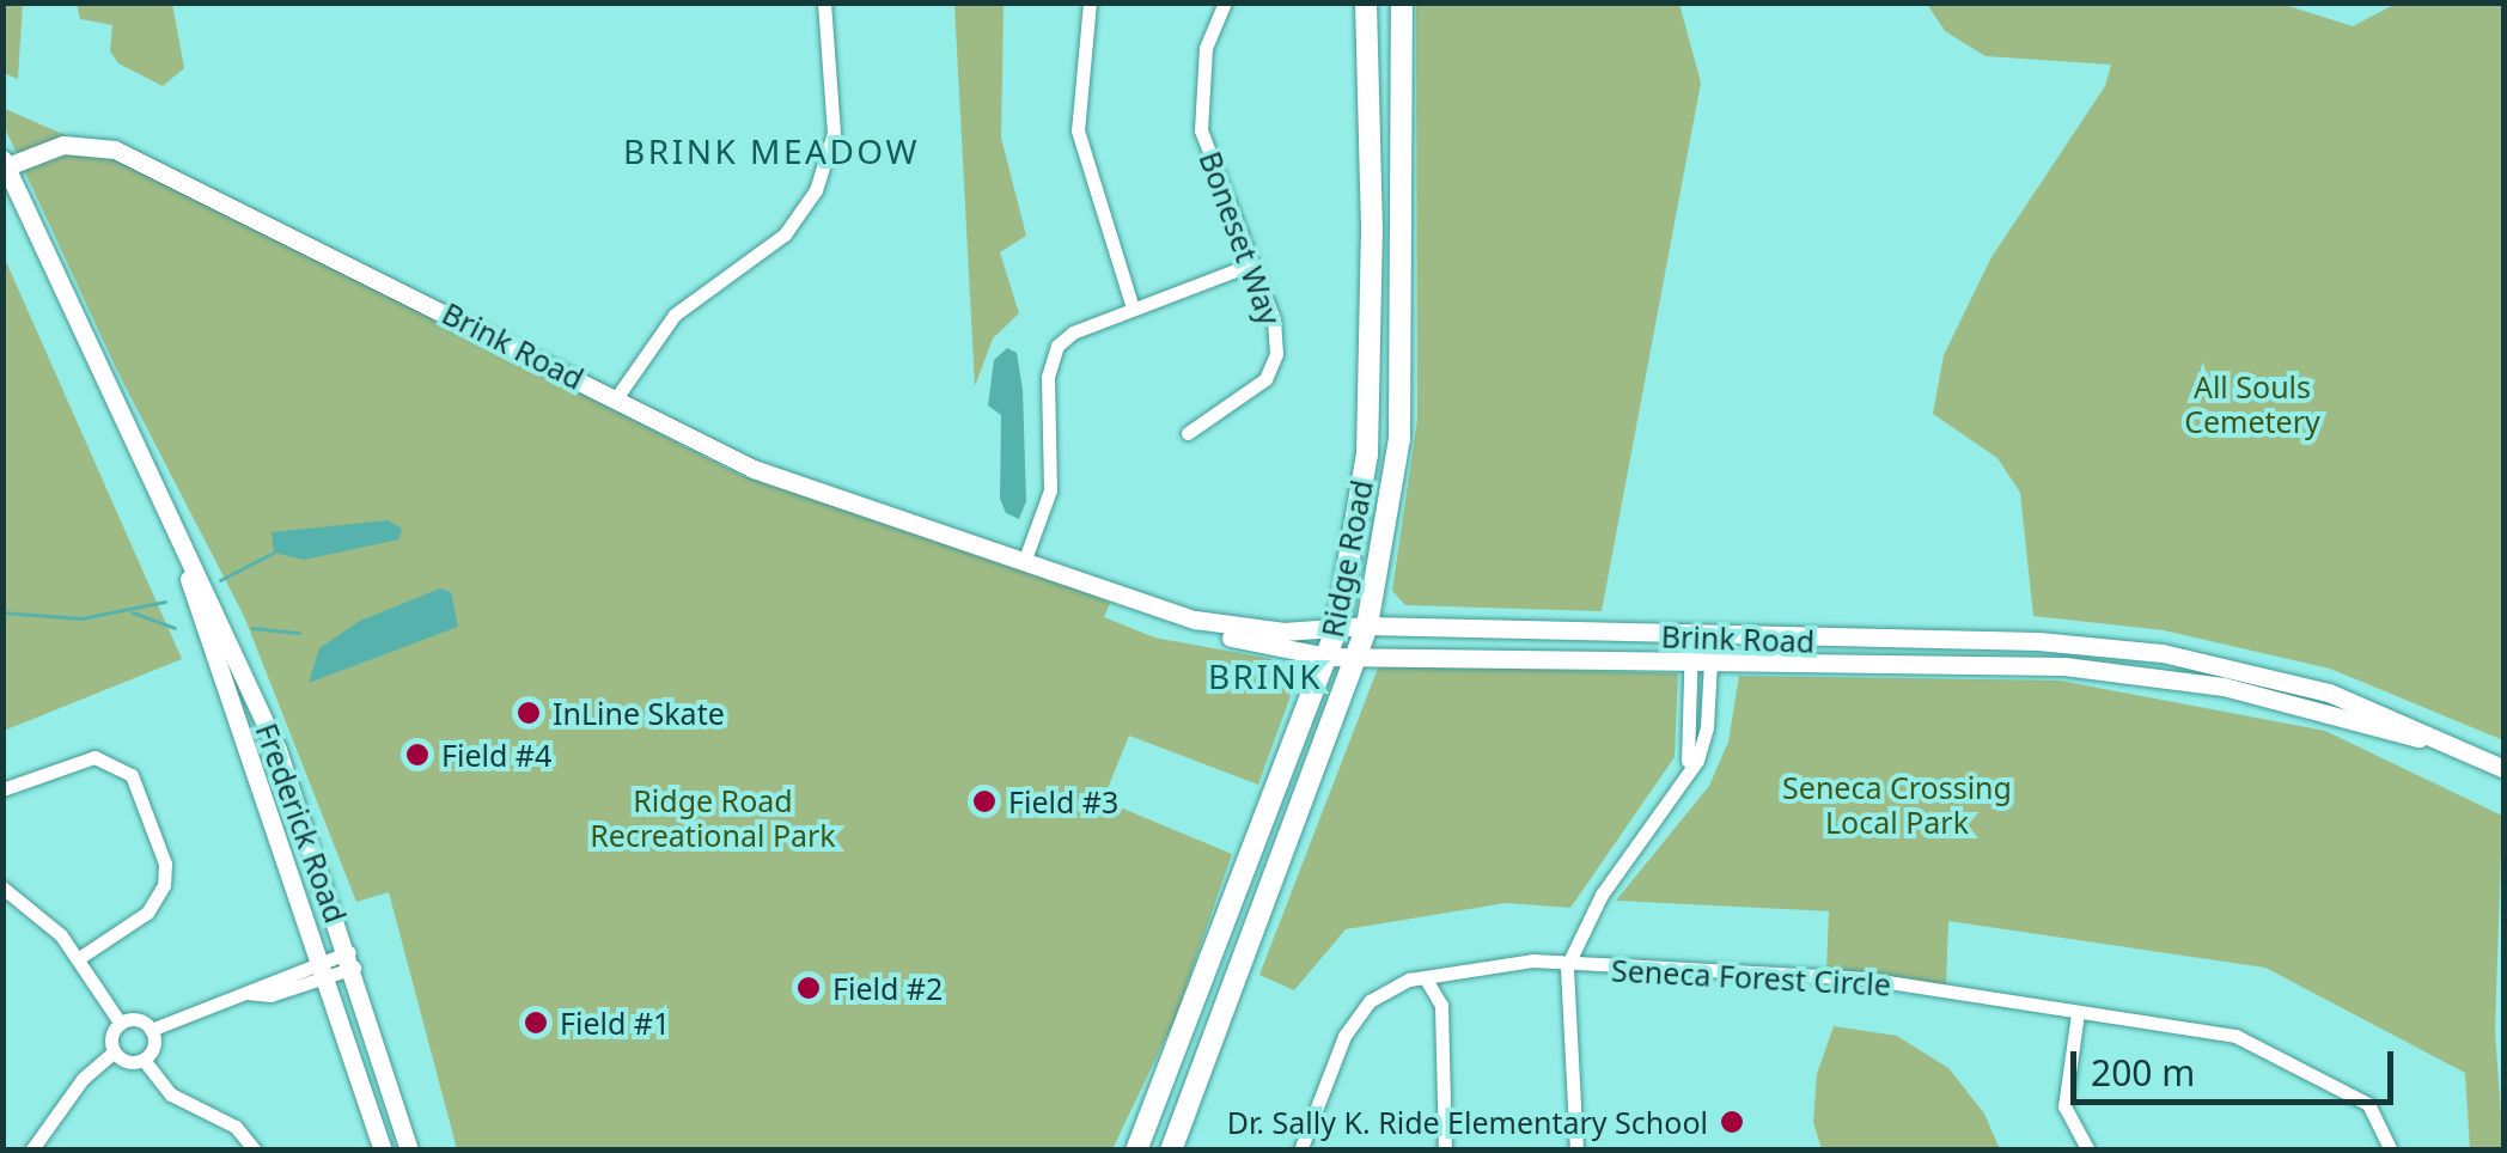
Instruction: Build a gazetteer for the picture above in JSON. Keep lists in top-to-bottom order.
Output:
{
  "streets": {
    "highway": ["Ridge Road"],
    "main road": ["Brink Road", "Frederick Road"],
    "street": ["Boneset Way", "Seneca Forest Circle"]
  },
  "crossings": [
    ["Brink Road", "Ridge Road"],
    ["Brink Road", "Frederick Road"]
  ],
  "districts": ["BRINK MEADOW", "BRINK"],
  "parks": ["All Souls Cemetery", "Seneca Crossing Local Park", "Ridge Road Recreational Park"],
  "places": [
    "InLine Skate",
    "Field #4",
    "Field #3",
    "Field #2",
    "Field #1",
    "Dr. Sally K. Ride Elementary School"
  ],
  "scale_bar": "200 m"
}
